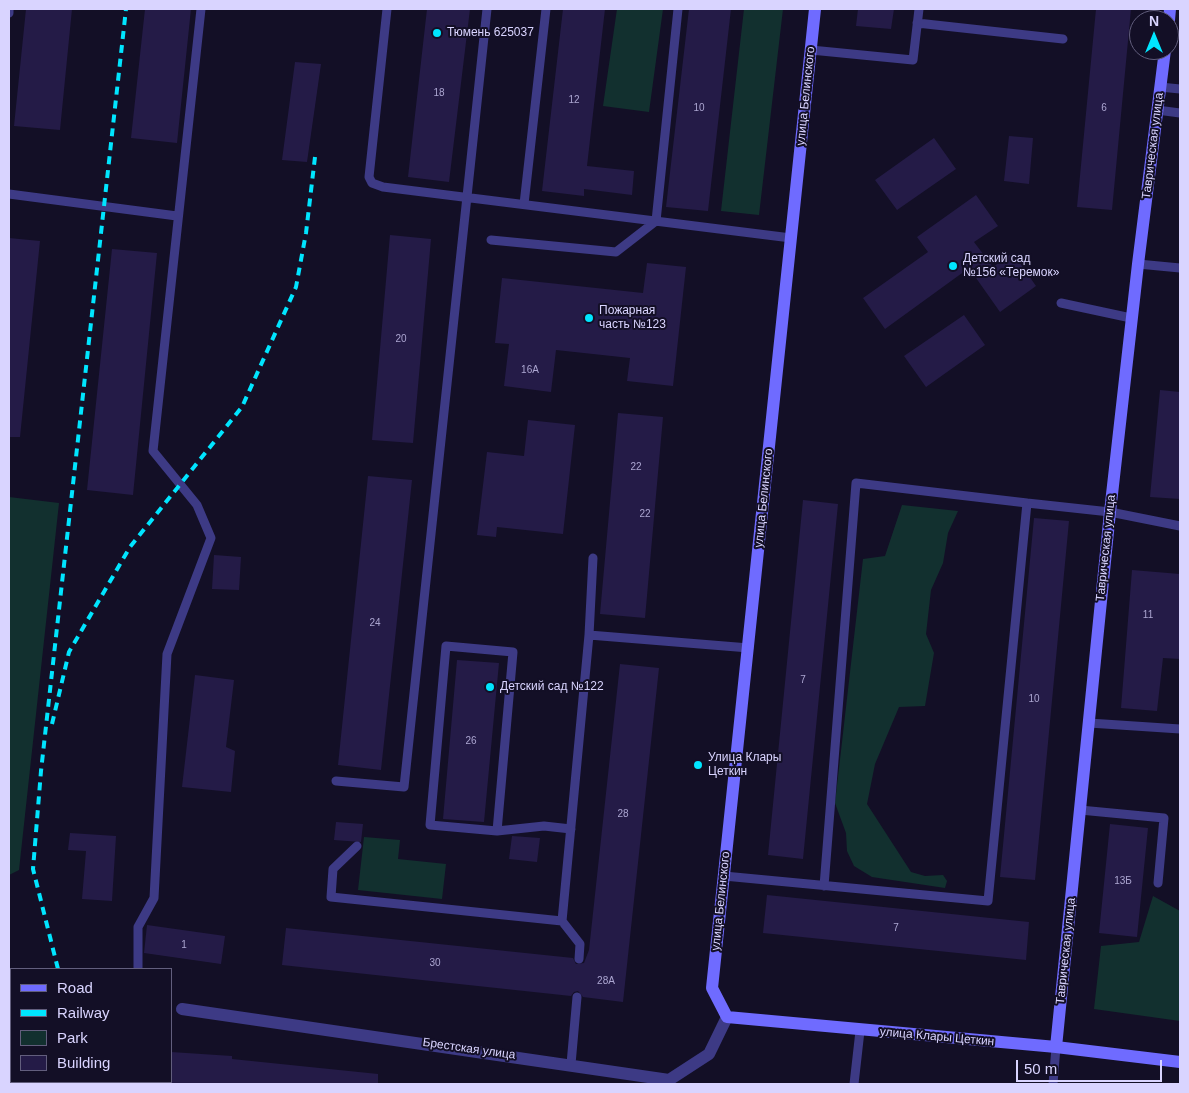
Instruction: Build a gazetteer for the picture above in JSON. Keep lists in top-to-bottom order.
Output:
{
  "streets": {
    "street": [
      "улица Белинского",
      "Таврическая улица",
      "улица Клары Цеткин",
      "Брестская улица"
    ]
  },
  "crossings": [
    ["улица Белинского", "улица Клары Цеткин"],
    ["улица Белинского", "Брестская улица"],
    ["Таврическая улица", "улица Клары Цеткин"],
    ["улица Клары Цеткин", "Брестская улица"]
  ],
  "places": [
    "Тюмень 625037",
    "Детский сад №156 «Теремок»",
    "Пожарная часть №123",
    "Детский сад №122",
    "Улица Клары Цеткин"
  ],
  "house_numbers": [
    "18",
    "12",
    "10",
    "6",
    "20",
    "16А",
    "22",
    "22",
    "11",
    "24",
    "7",
    "10",
    "26",
    "28",
    "13Б",
    "7",
    "1",
    "30",
    "28А"
  ],
  "legend": [
    "Road",
    "Railway",
    "Park",
    "Building"
  ],
  "scale_bar": "50 m",
  "north": "top"
}
